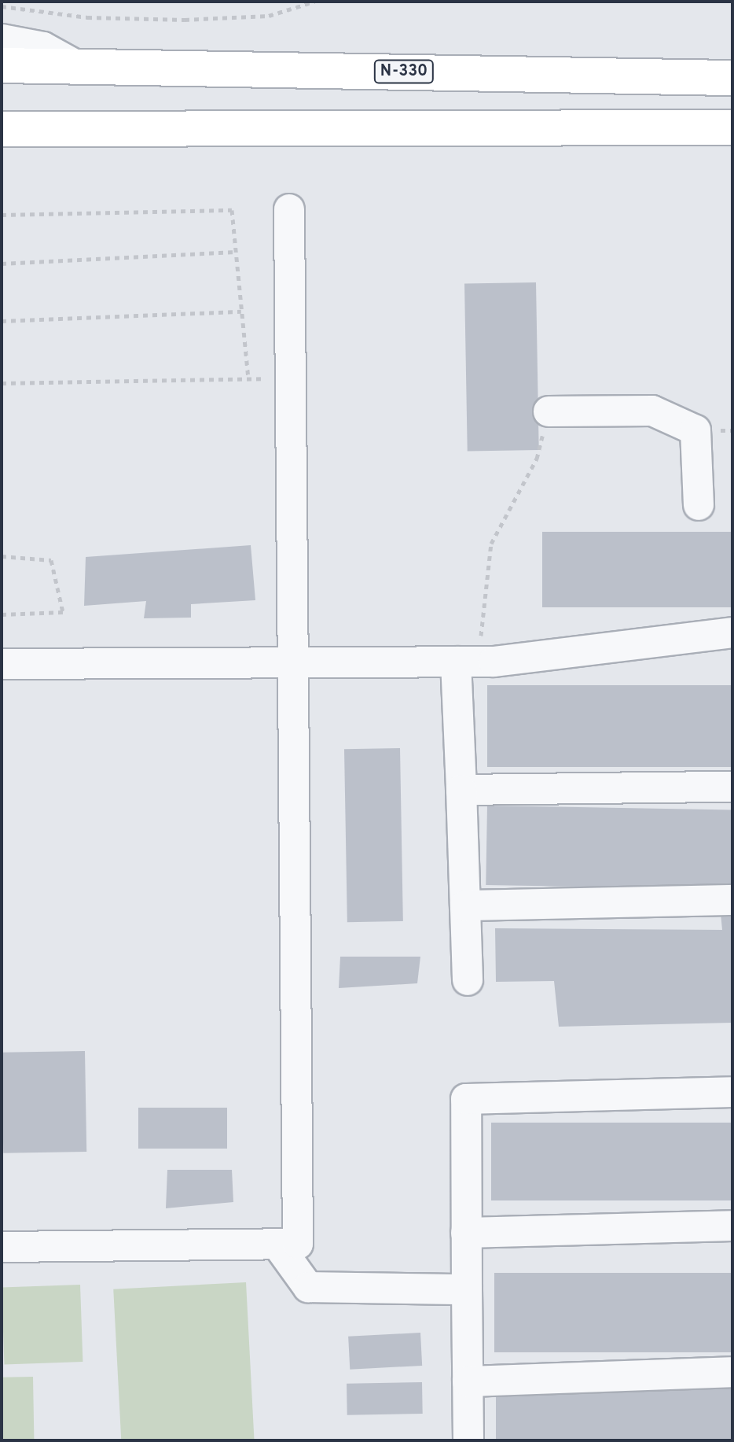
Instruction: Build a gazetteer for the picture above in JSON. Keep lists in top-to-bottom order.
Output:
{
  "streets": {
    "highway": ["N-330"]
  }
}
